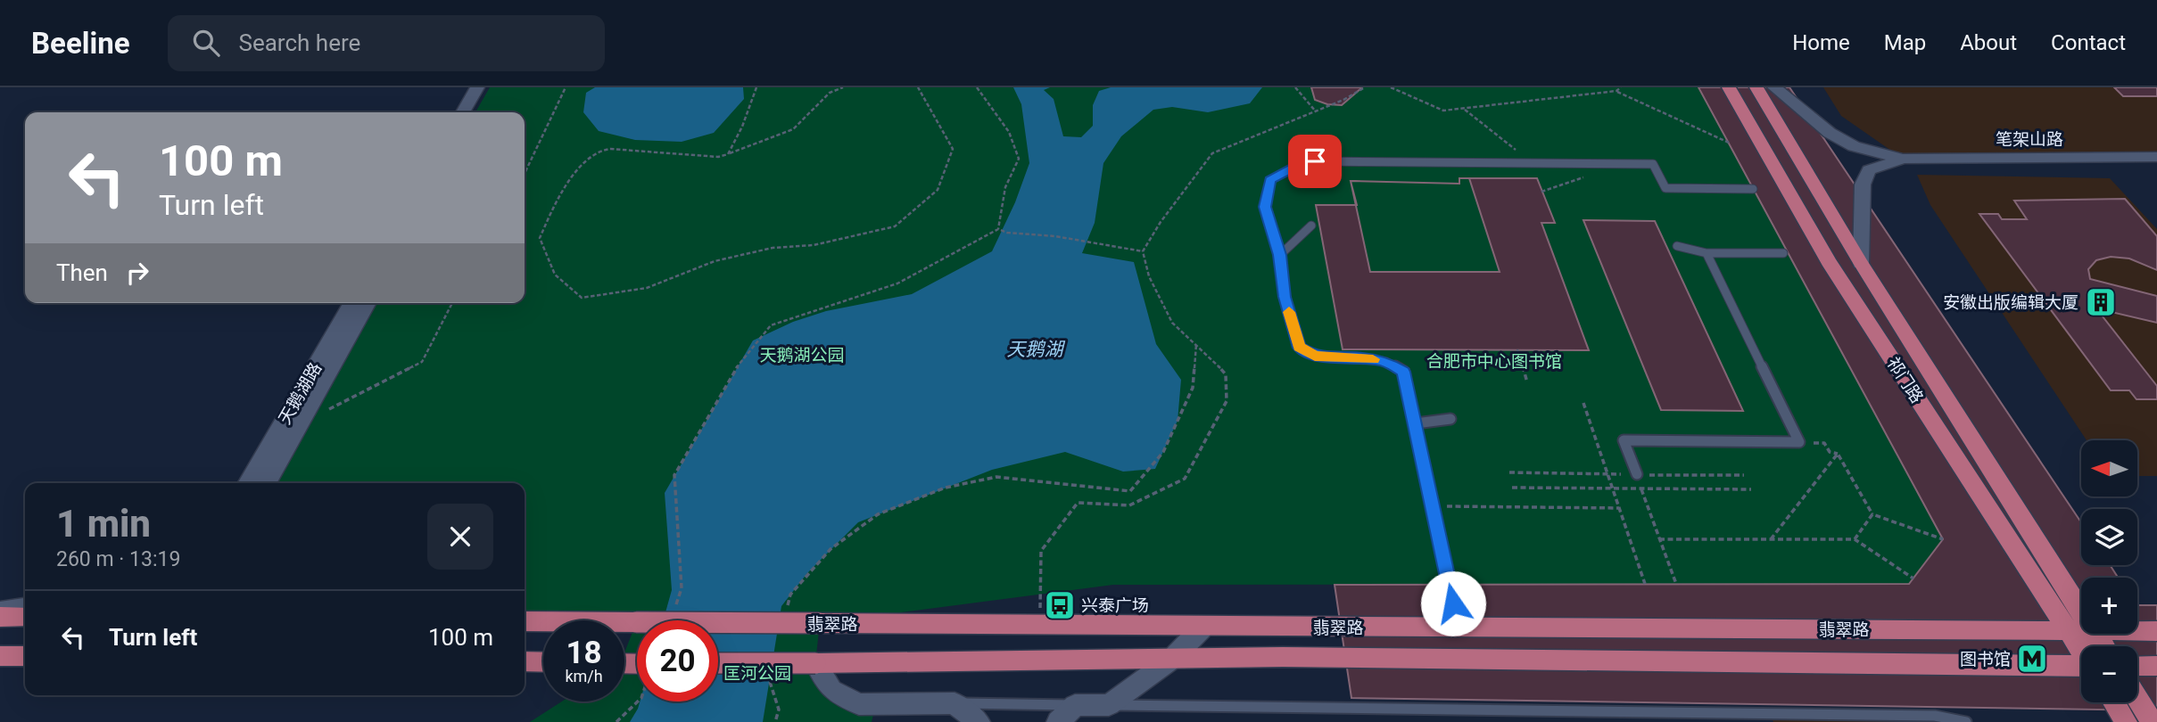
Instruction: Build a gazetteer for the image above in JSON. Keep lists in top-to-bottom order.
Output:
{
  "streets": {
    "main road": ["祁门路", "翡翠路"],
    "street": ["笔架山路", "天鹅湖路"]
  },
  "crossings": [
    ["祁门路", "翡翠路"]
  ],
  "water": ["天鹅湖"],
  "parks": ["天鹅湖公园", "合肥市中心图书馆", "匡河公园"],
  "places": {
    "building": ["安徽出版编辑大厦"],
    "bus stop": ["兴泰广场"],
    "metro station": ["图书馆"]
  },
  "north": "left",
  "page": {
    "header": "Beeline",
    "search": "Search here",
    "nav": [
      "Home",
      "Map",
      "About",
      "Contact"
    ],
    "turn": ["100 m", "Turn left"],
    "then": "Then",
    "map_buttons": ["+", "−"],
    "heading": ["1 min", "260 m · 13:19"],
    "list": [
      {
        "name": "Turn left",
        "value": "100 m"
      }
    ],
    "speed": "18 km/h",
    "limit": "20"
  }
}
